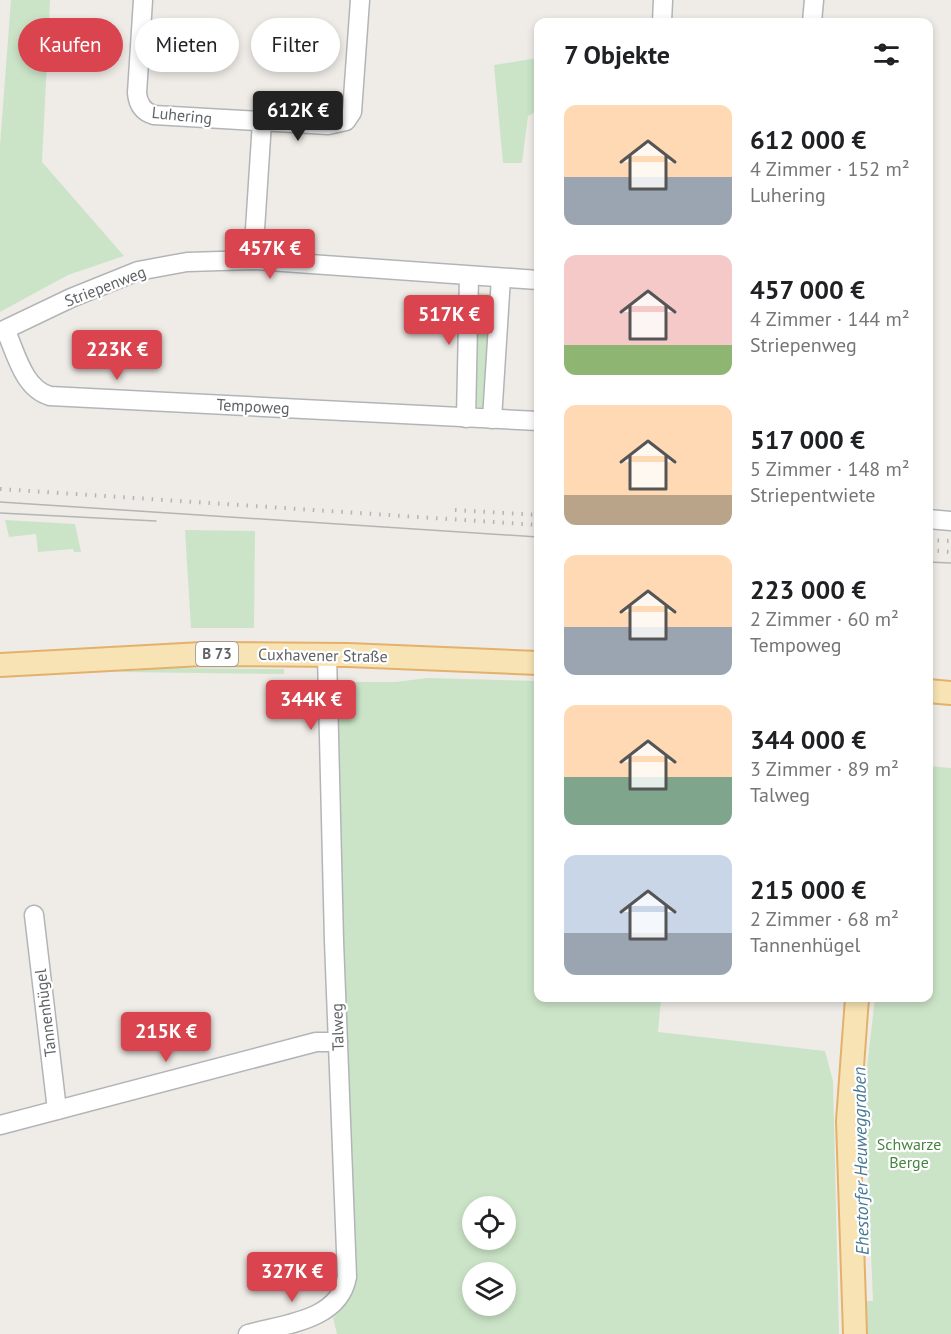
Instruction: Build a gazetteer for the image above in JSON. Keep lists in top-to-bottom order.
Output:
{
  "streets": {
    "main road": ["B 73", "Cuxhavener Straße"],
    "street": [
      "Luhering",
      "Striepenweg",
      "Tempoweg",
      "Tannenhügel",
      "Talweg"
    ]
  },
  "crossings": [
    ["Striepenweg", "Tempoweg"],
    ["Cuxhavener Straße", "Talweg"]
  ],
  "water": ["Ehestorfer Heuweggraben"],
  "parks": ["Schwarze Berge"],
  "page": {
    "chip": ["Kaufen", "Mieten", "Filter"],
    "heading": "7 Objekte",
    "list": [
      {
        "name": "612 000 €",
        "note": "4 Zimmer · 152 m² · Luhering"
      },
      {
        "name": "457 000 €",
        "note": "4 Zimmer · 144 m² · Striepenweg"
      },
      {
        "name": "517 000 €",
        "note": "5 Zimmer · 148 m² · Striepentwiete"
      },
      {
        "name": "223 000 €",
        "note": "2 Zimmer · 60 m² · Tempoweg"
      },
      {
        "name": "344 000 €",
        "note": "3 Zimmer · 89 m² · Talweg"
      },
      {
        "name": "215 000 €",
        "note": "2 Zimmer · 68 m² · Tannenhügel"
      }
    ],
    "price": [
      "612K €",
      "457K €",
      "517K €",
      "223K €",
      "344K €",
      "215K €",
      "327K €"
    ]
  }
}
